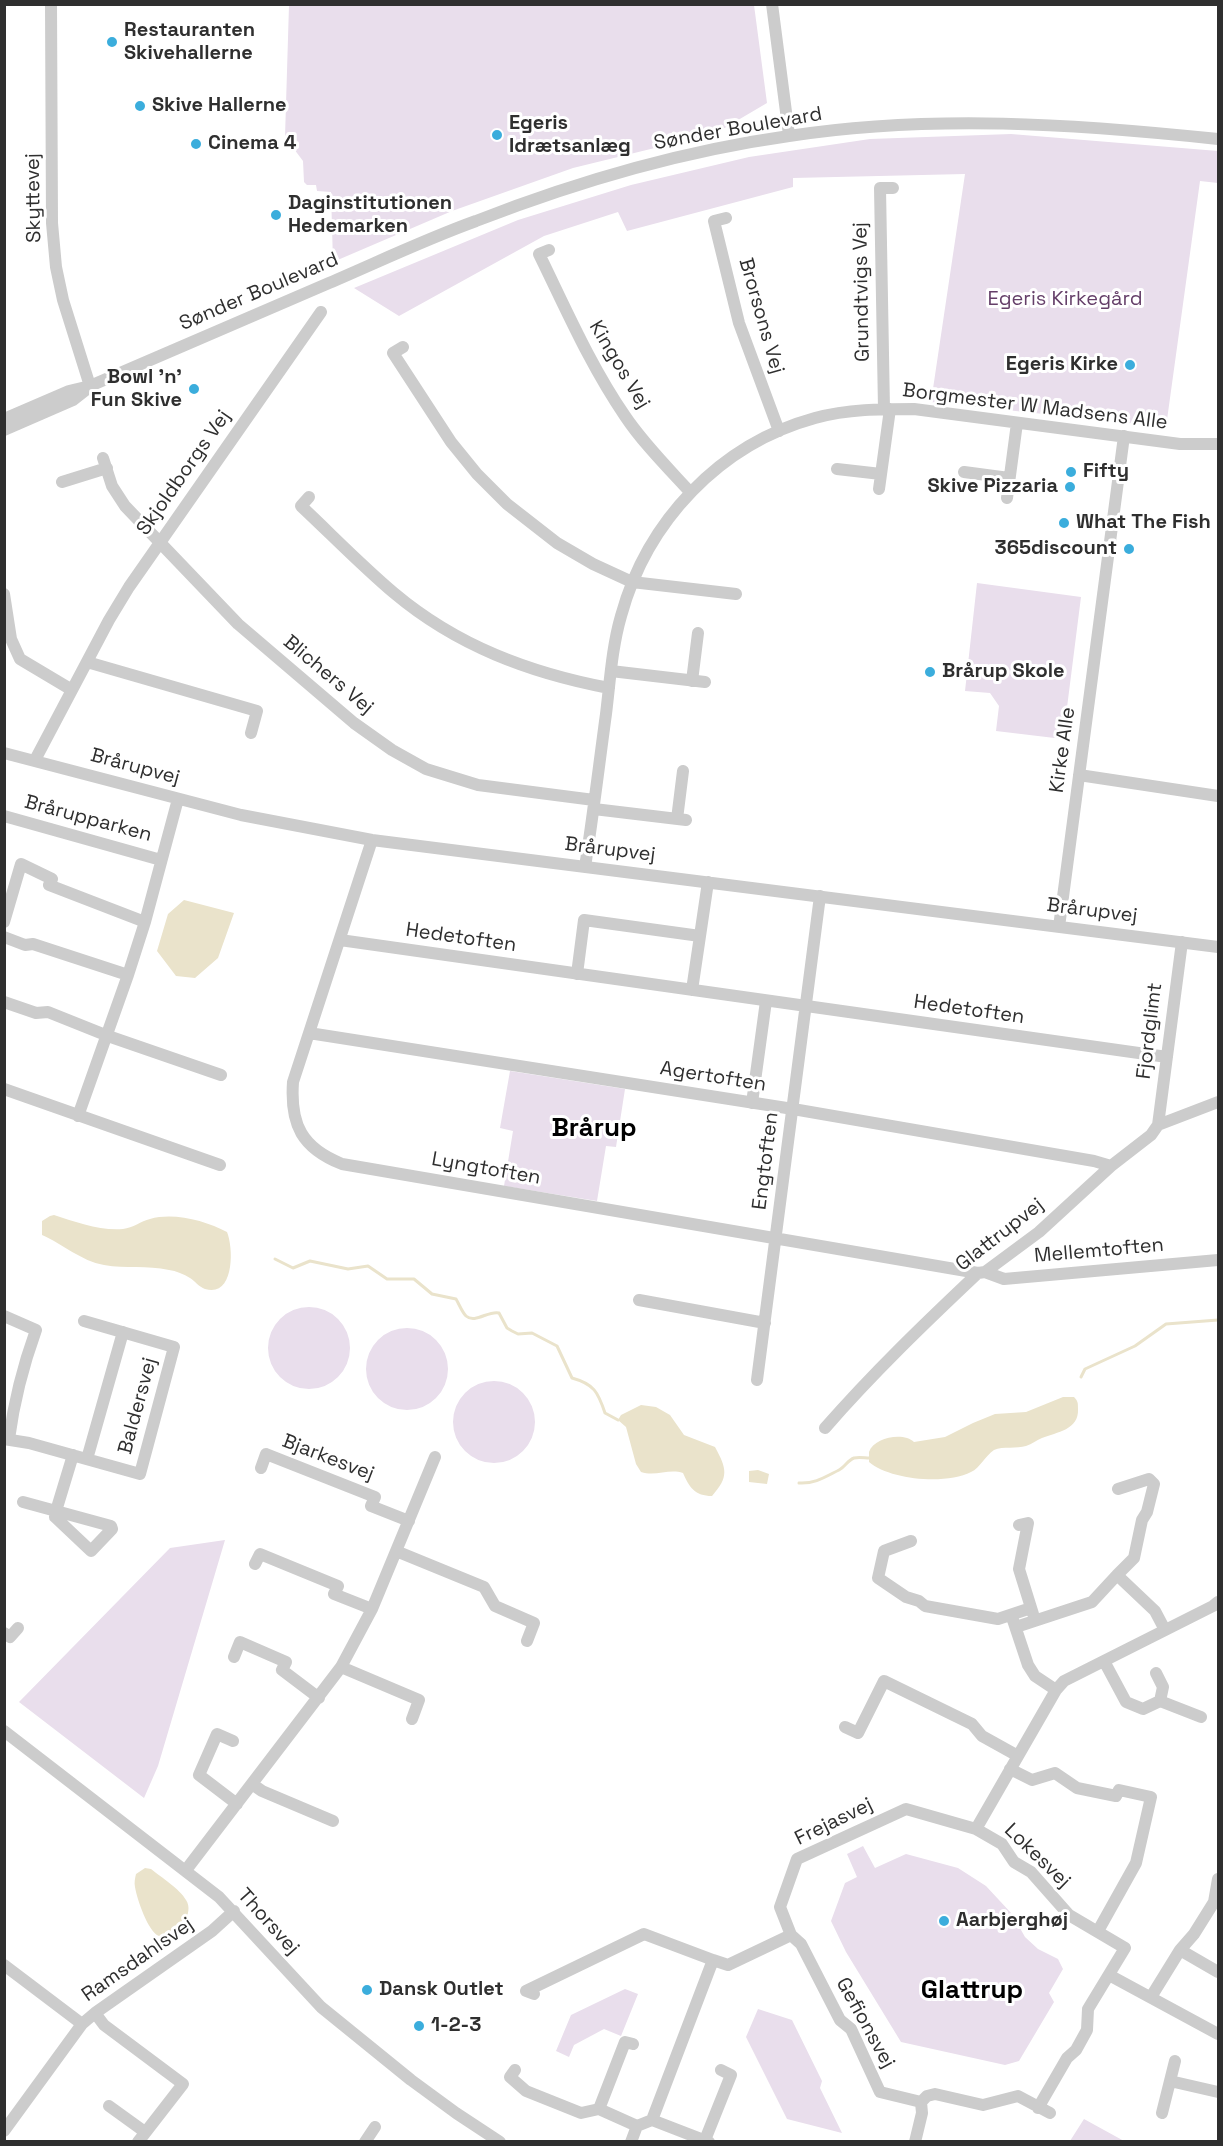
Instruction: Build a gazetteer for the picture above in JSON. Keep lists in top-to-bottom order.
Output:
{
  "streets": {
    "street": [
      "Sønder Boulevard",
      "Skyttevej",
      "Grundtvigs Vej",
      "Brorsons Vej",
      "Kingos Vej",
      "Borgmester W Madsens Alle",
      "Skjoldborgs Vej",
      "Blichers Vej",
      "Kirke Alle",
      "Brårupvej",
      "Brårupparken",
      "Hedetoften",
      "Fjordglimt",
      "Agertoften",
      "Engtoften",
      "Lyngtoften",
      "Glattrupvej",
      "Mellemtoften",
      "Baldersvej",
      "Bjarkesvej",
      "Frejasvej",
      "Lokesvej",
      "Thorsvej",
      "Ramsdahlsvej",
      "Gefionsvej"
    ]
  },
  "crossings": [
    ["Sønder Boulevard", "Skyttevej"],
    ["Grundtvigs Vej", "Borgmester W Madsens Alle"],
    ["Brorsons Vej", "Borgmester W Madsens Alle"],
    ["Kingos Vej", "Borgmester W Madsens Alle"],
    ["Borgmester W Madsens Alle", "Blichers Vej"],
    ["Borgmester W Madsens Alle", "Kirke Alle"],
    ["Borgmester W Madsens Alle", "Brårupvej"],
    ["Skjoldborgs Vej", "Blichers Vej"],
    ["Skjoldborgs Vej", "Brårupvej"],
    ["Kirke Alle", "Brårupvej"],
    ["Brårupvej", "Brårupparken"],
    ["Brårupvej", "Fjordglimt"],
    ["Brårupvej", "Engtoften"],
    ["Brårupvej", "Lyngtoften"],
    ["Hedetoften", "Fjordglimt"],
    ["Hedetoften", "Engtoften"],
    ["Hedetoften", "Lyngtoften"],
    ["Fjordglimt", "Glattrupvej"],
    ["Agertoften", "Engtoften"],
    ["Agertoften", "Lyngtoften"],
    ["Agertoften", "Glattrupvej"],
    ["Engtoften", "Lyngtoften"],
    ["Lyngtoften", "Glattrupvej"],
    ["Lyngtoften", "Mellemtoften"],
    ["Glattrupvej", "Mellemtoften"],
    ["Frejasvej", "Lokesvej"],
    ["Frejasvej", "Gefionsvej"],
    ["Thorsvej", "Ramsdahlsvej"]
  ],
  "districts": ["Brårup", "Glattrup"],
  "parks": ["Egeris Kirkegård"],
  "places": [
    "Restauranten Skivehallerne",
    "Skive Hallerne",
    "Egeris Idrætsanlæg",
    "Cinema 4",
    "Daginstitutionen Hedemarken",
    "Egeris Kirke",
    "Bowl 'n' Fun Skive",
    "Fifty",
    "Skive Pizzaria",
    "What The Fish",
    "365discount",
    "Brårup Skole",
    "Aarbjerghøj",
    "Dansk Outlet",
    "1-2-3"
  ]
}
